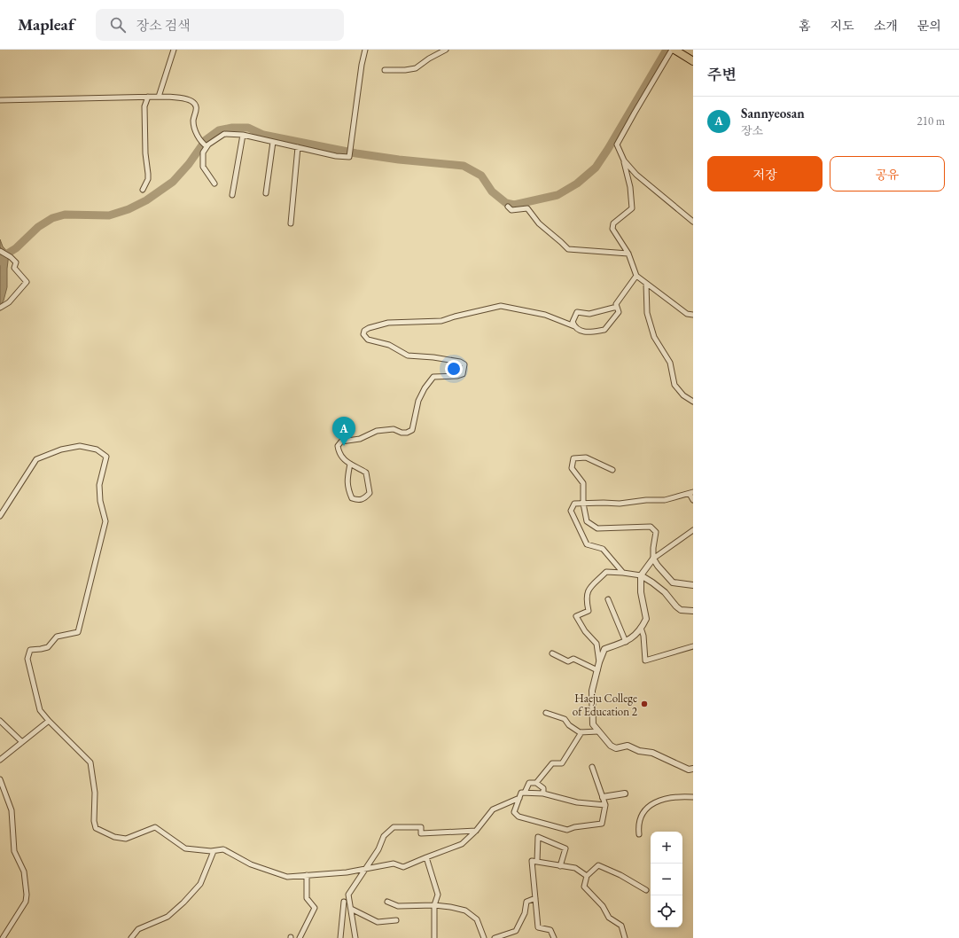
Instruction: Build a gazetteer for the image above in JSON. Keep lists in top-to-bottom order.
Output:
{
  "places": ["Haeju College of Education 2"],
  "page": {
    "header": "Mapleaf",
    "search": "장소 검색",
    "nav": [
      "홈",
      "지도",
      "소개",
      "문의"
    ],
    "heading": "주변",
    "list": [
      {
        "mark": "A",
        "name": "Sannyeosan",
        "note": "장소",
        "value": "210 m"
      }
    ],
    "buttons": ["저장", "공유"],
    "pins": "A",
    "map_buttons": ["+", "−"]
  }
}
